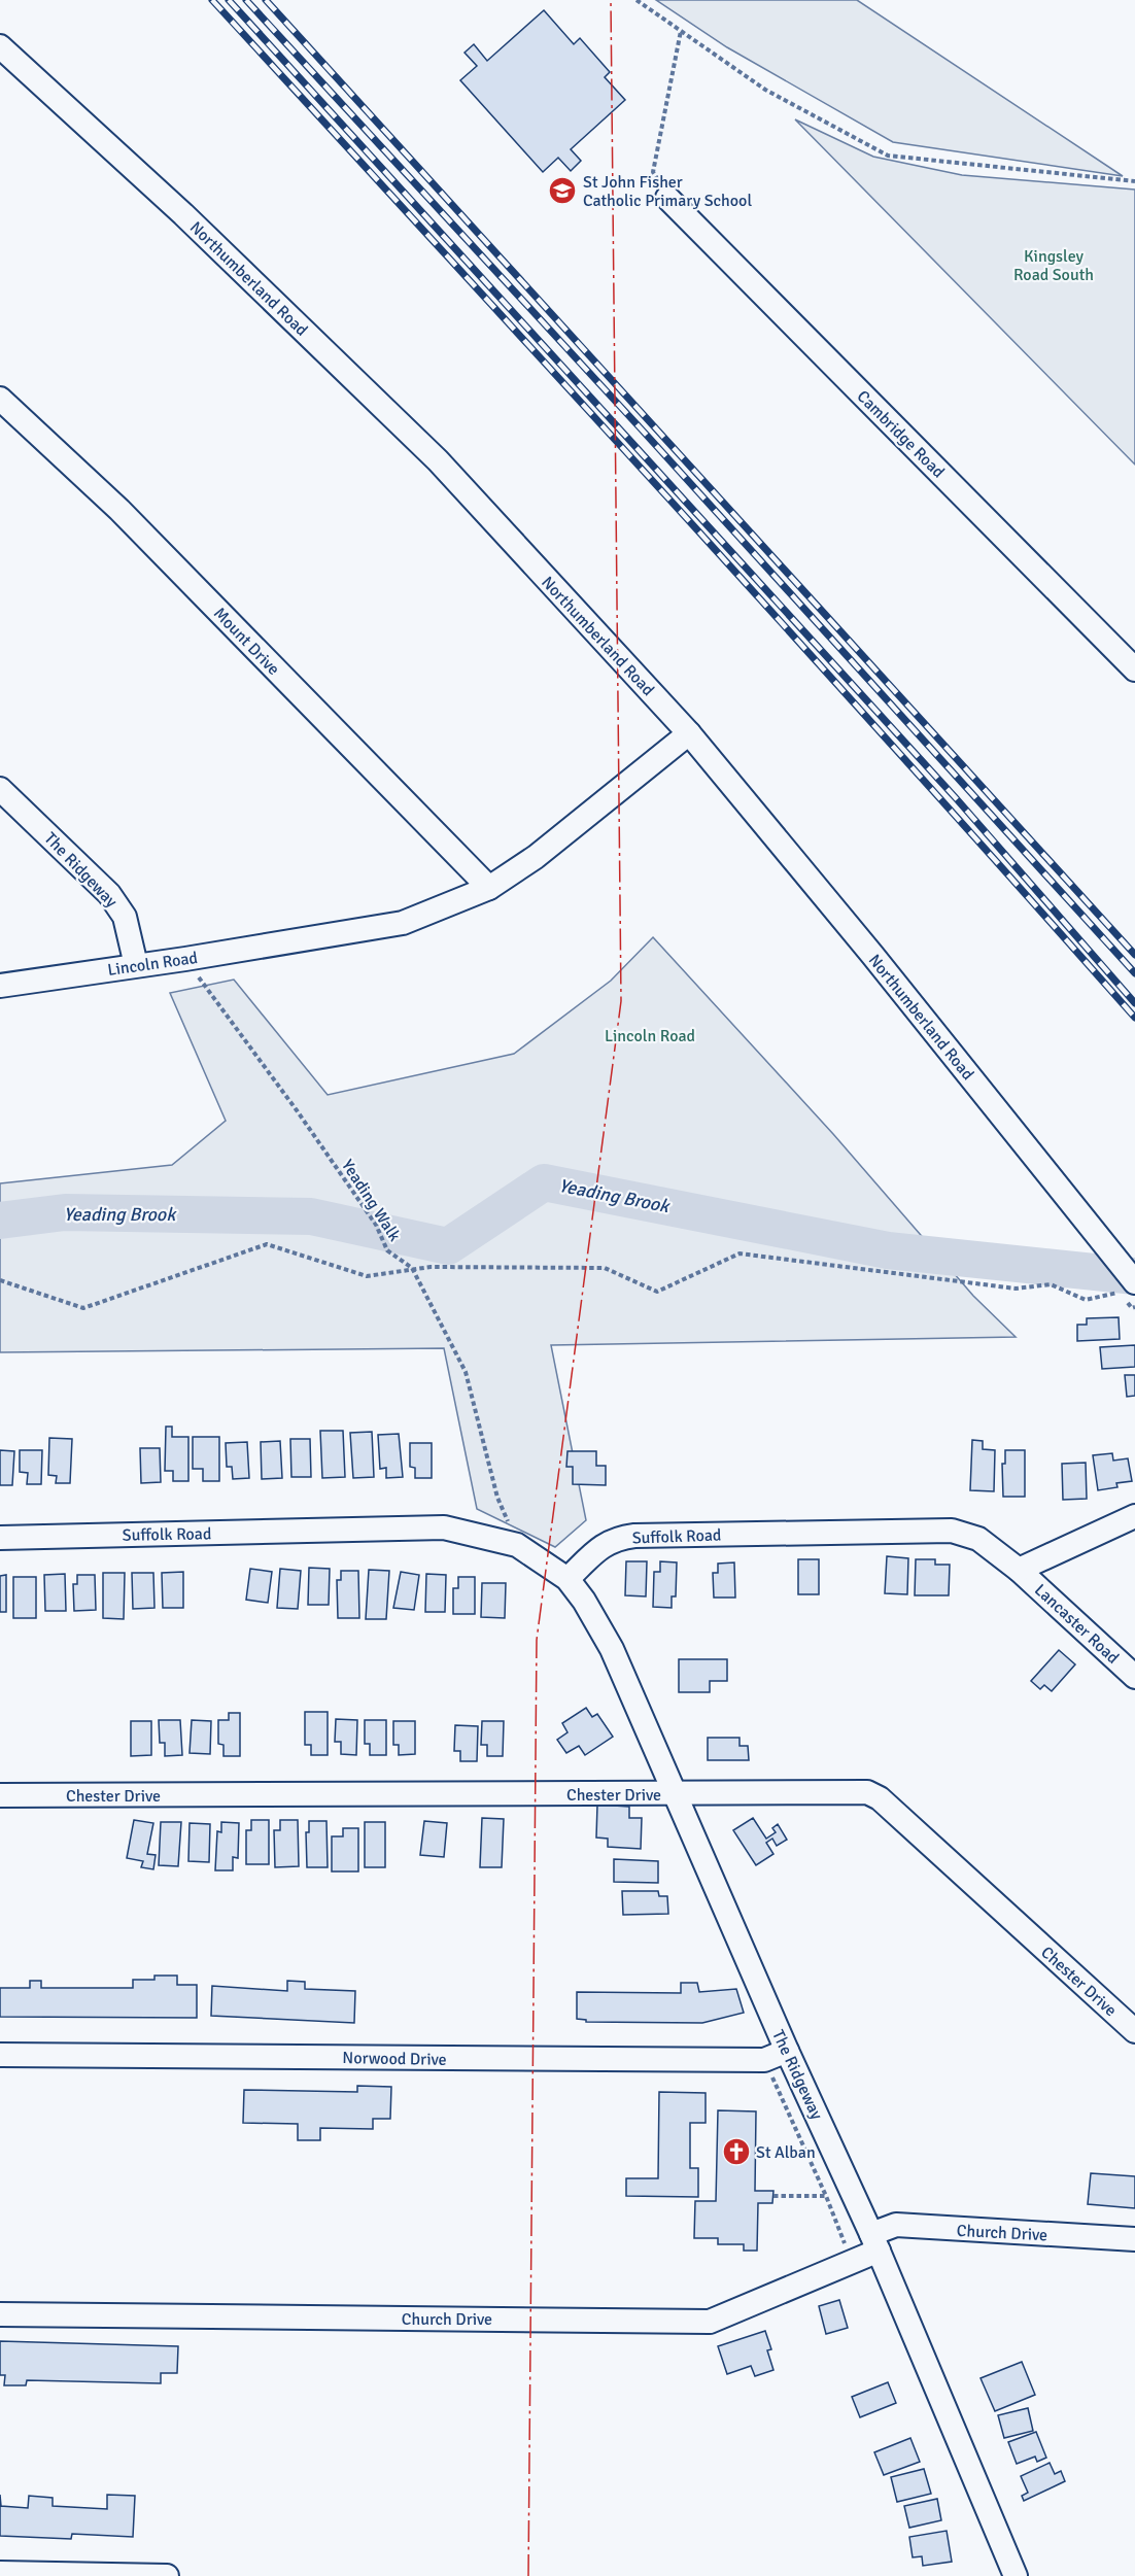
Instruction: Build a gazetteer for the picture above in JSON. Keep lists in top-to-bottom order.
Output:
{
  "streets": {
    "street": [
      "Northumberland Road",
      "Cambridge Road",
      "Mount Drive",
      "The Ridgeway",
      "Lincoln Road",
      "Suffolk Road",
      "Lancaster Road",
      "Chester Drive",
      "Norwood Drive",
      "Church Drive"
    ],
    "path": ["Yeading Walk"]
  },
  "crossings": [
    ["Northumberland Road", "Lincoln Road"],
    ["Mount Drive", "Lincoln Road"],
    ["The Ridgeway", "Lincoln Road"],
    ["The Ridgeway", "Suffolk Road"],
    ["The Ridgeway", "Chester Drive"],
    ["The Ridgeway", "Norwood Drive"],
    ["The Ridgeway", "Church Drive"],
    ["Lincoln Road", "Yeading Walk"],
    ["Yeading Walk", "Suffolk Road"],
    ["Suffolk Road", "Lancaster Road"]
  ],
  "water": ["Yeading Brook"],
  "parks": ["Kingsley Road South", "Lincoln Road"],
  "places": {
    "school or university": ["St John Fisher Catholic Primary School"],
    "church": ["St Alban"]
  }
}
